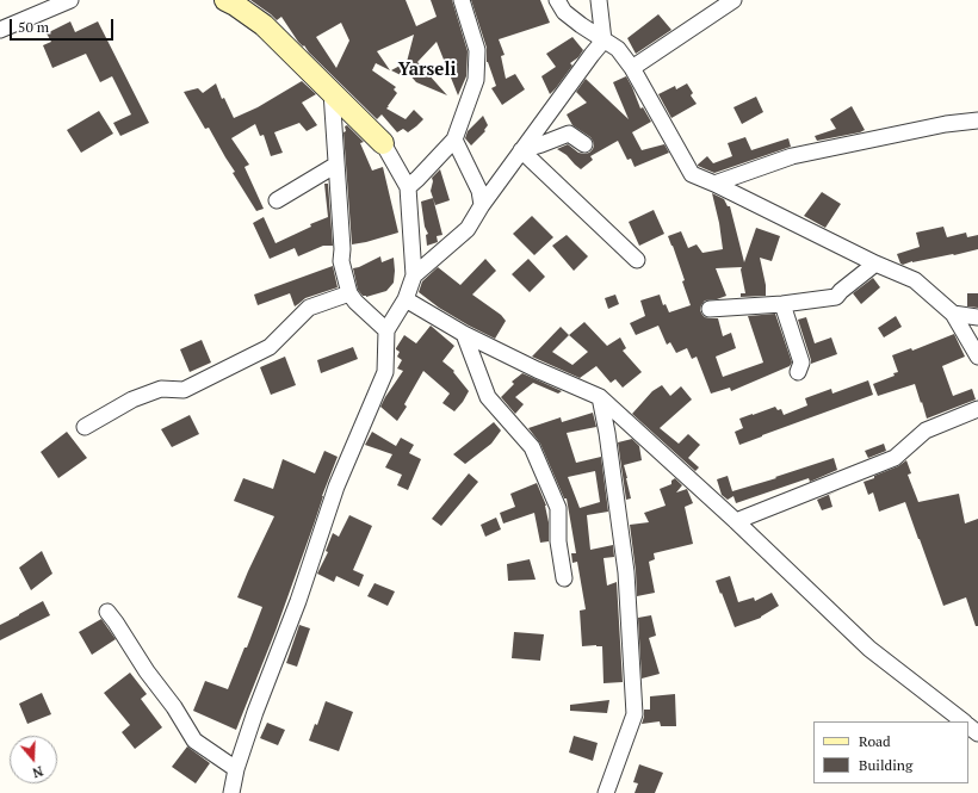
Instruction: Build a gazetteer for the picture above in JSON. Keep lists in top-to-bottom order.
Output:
{
  "districts": ["Yarseli"],
  "legend": ["Road", "Building"],
  "scale_bar": "50 m",
  "north": "bottom"
}
